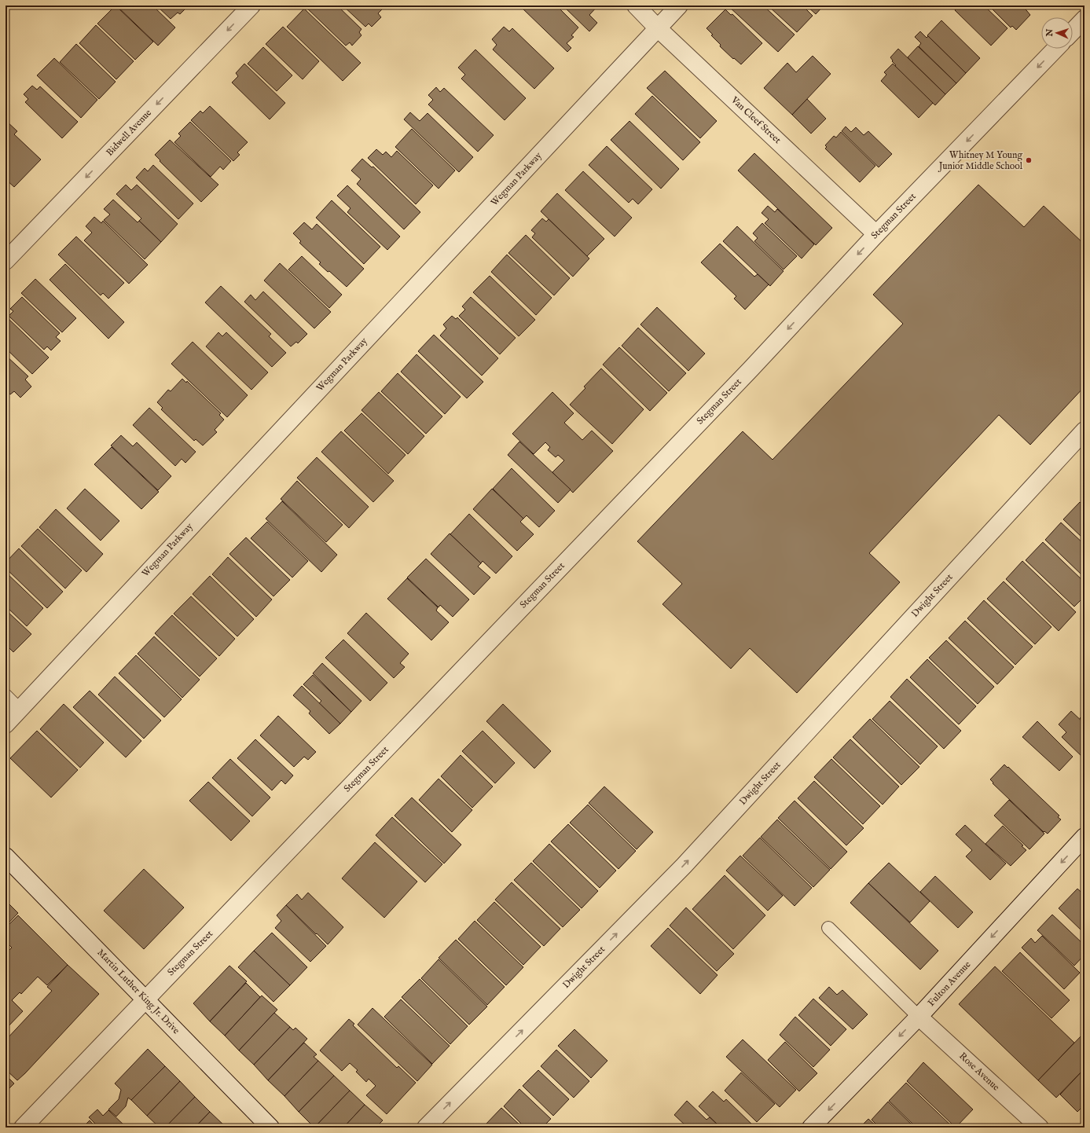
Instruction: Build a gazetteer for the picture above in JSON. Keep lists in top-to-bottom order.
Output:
{
  "streets": {
    "street": [
      "Van Cleef Street",
      "Bidwell Avenue",
      "Wegman Parkway",
      "Stegman Street",
      "Dwight Street",
      "Fulton Avenue",
      "Martin Luther King Jr. Drive",
      "Rose Avenue"
    ]
  },
  "crossings": [
    ["Van Cleef Street", "Wegman Parkway"],
    ["Van Cleef Street", "Stegman Street"],
    ["Stegman Street", "Martin Luther King Jr. Drive"],
    ["Fulton Avenue", "Rose Avenue"]
  ],
  "one_way": [
    "Bidwell Avenue",
    "Stegman Street",
    "Dwight Street",
    "Fulton Avenue"
  ],
  "places": ["Whitney M Young Junior Middle School"],
  "north": "left"
}
